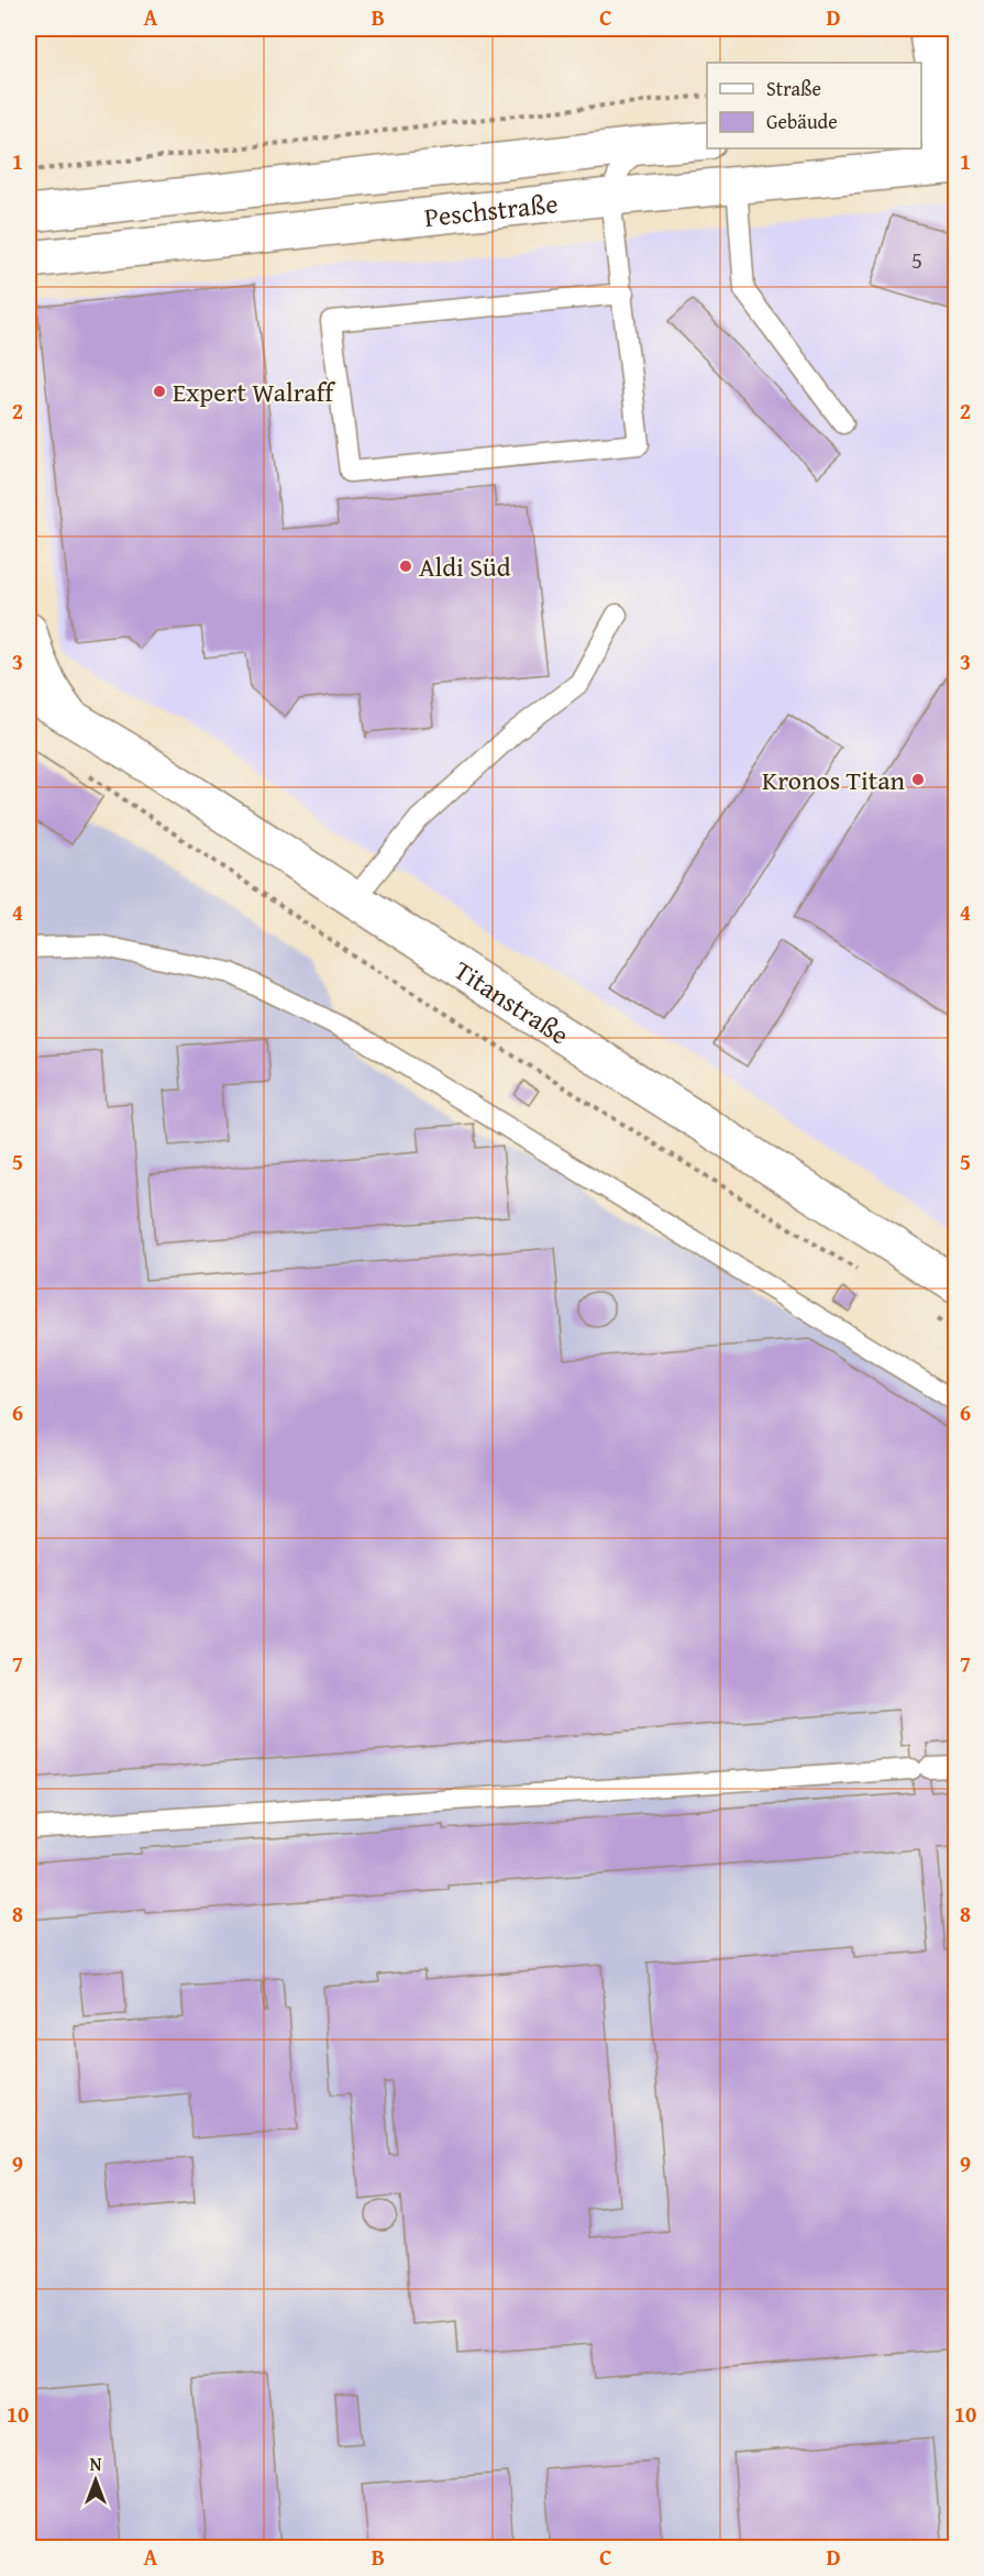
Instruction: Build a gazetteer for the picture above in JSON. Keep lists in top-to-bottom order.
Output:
{
  "streets": {
    "main road": ["Peschstraße", "Titanstraße"]
  },
  "places": ["Expert Walraff", "Aldi Süd", "Kronos Titan"],
  "house_numbers": ["5"],
  "legend": ["Straße", "Gebäude"],
  "north": "top",
  "grid": {
    "columns": [
      "A",
      "B",
      "C",
      "D"
    ],
    "rows": [
      "1",
      "2",
      "3",
      "4",
      "5",
      "6",
      "7",
      "8",
      "9",
      "10"
    ]
  }
}
